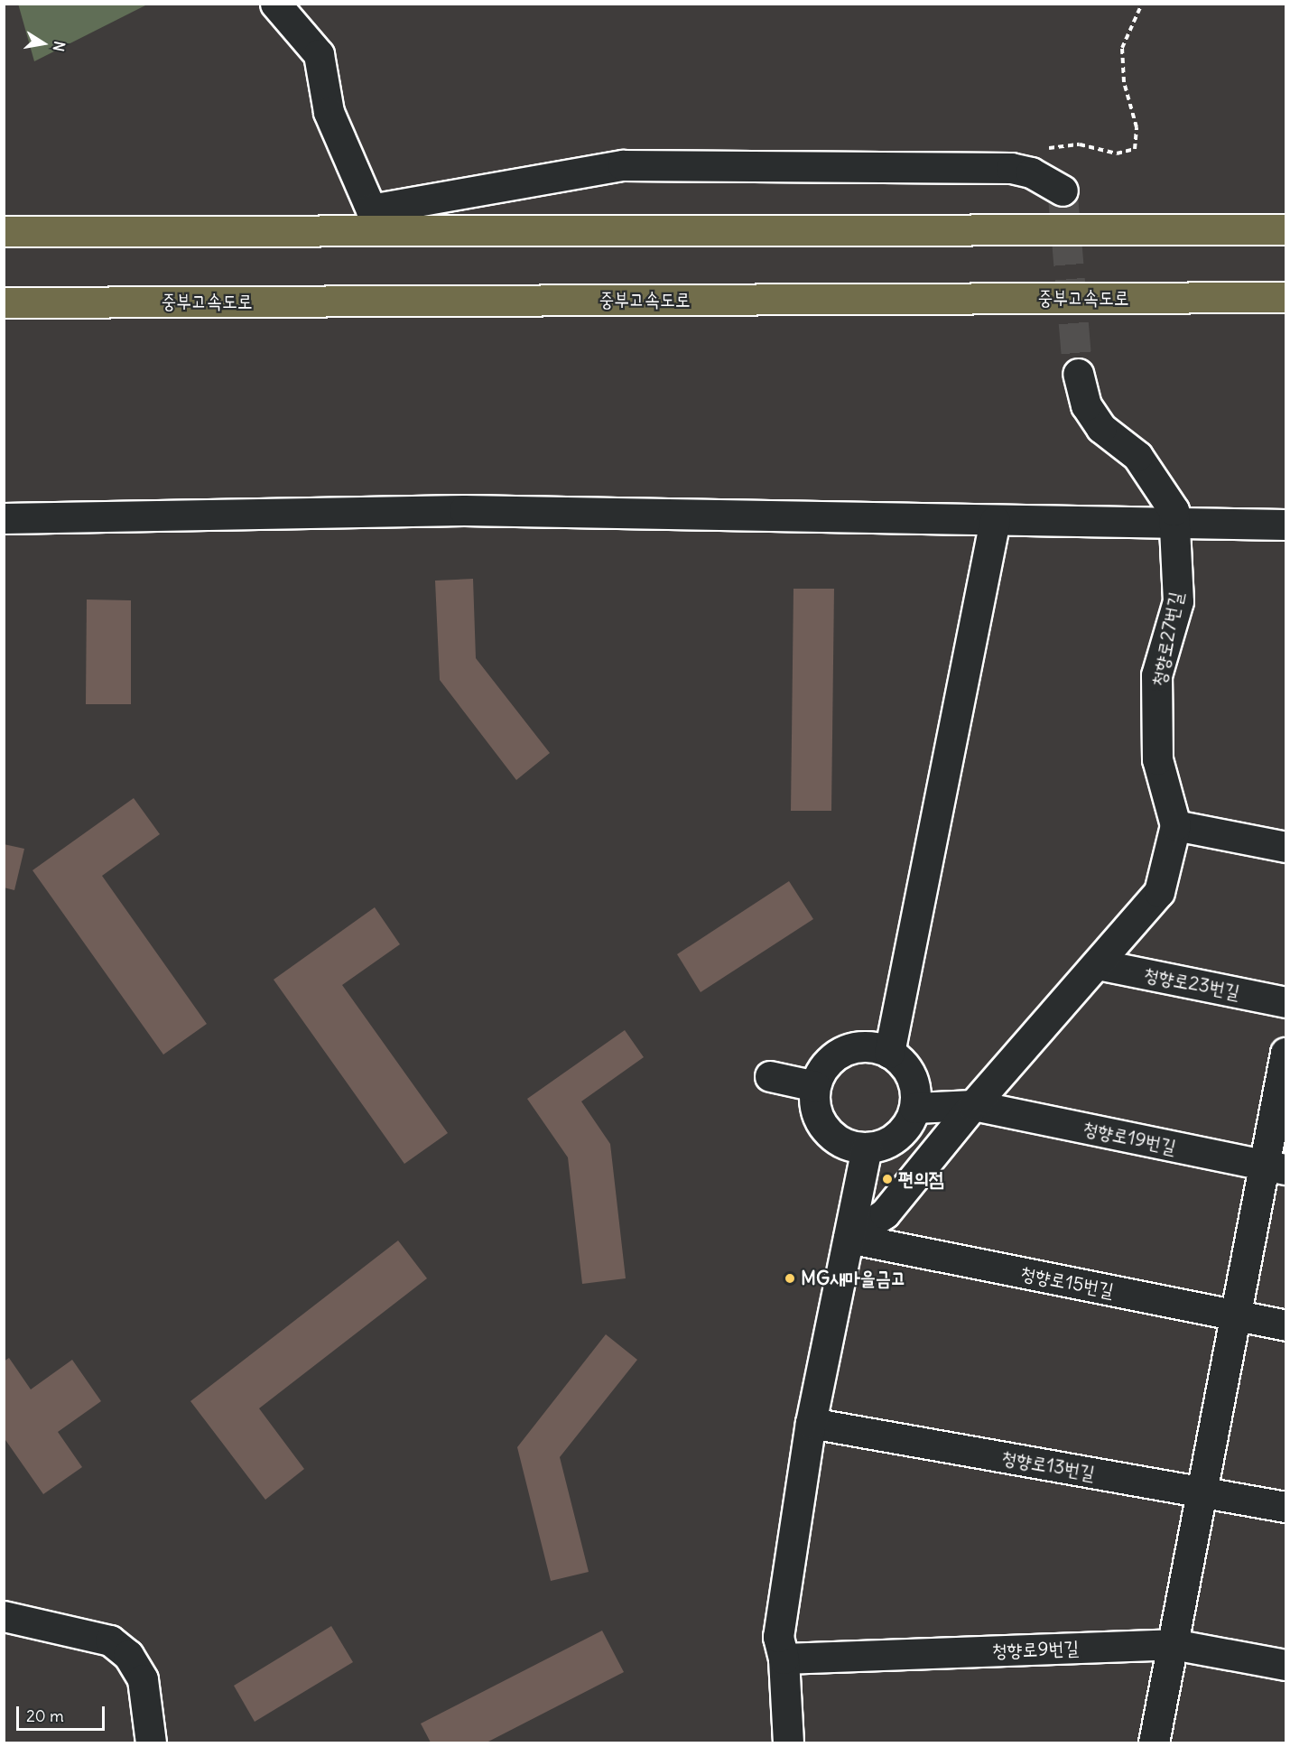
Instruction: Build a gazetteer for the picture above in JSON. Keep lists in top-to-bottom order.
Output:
{
  "streets": {
    "highway": ["중부고속도로"],
    "street": [
      "청향로27번길",
      "청향로23번길",
      "청향로19번길",
      "청향로15번길",
      "청향로13번길",
      "청향로9번길"
    ]
  },
  "places": ["편의점", "MG새마을금고"],
  "scale_bar": "20 m",
  "north": "right"
}
